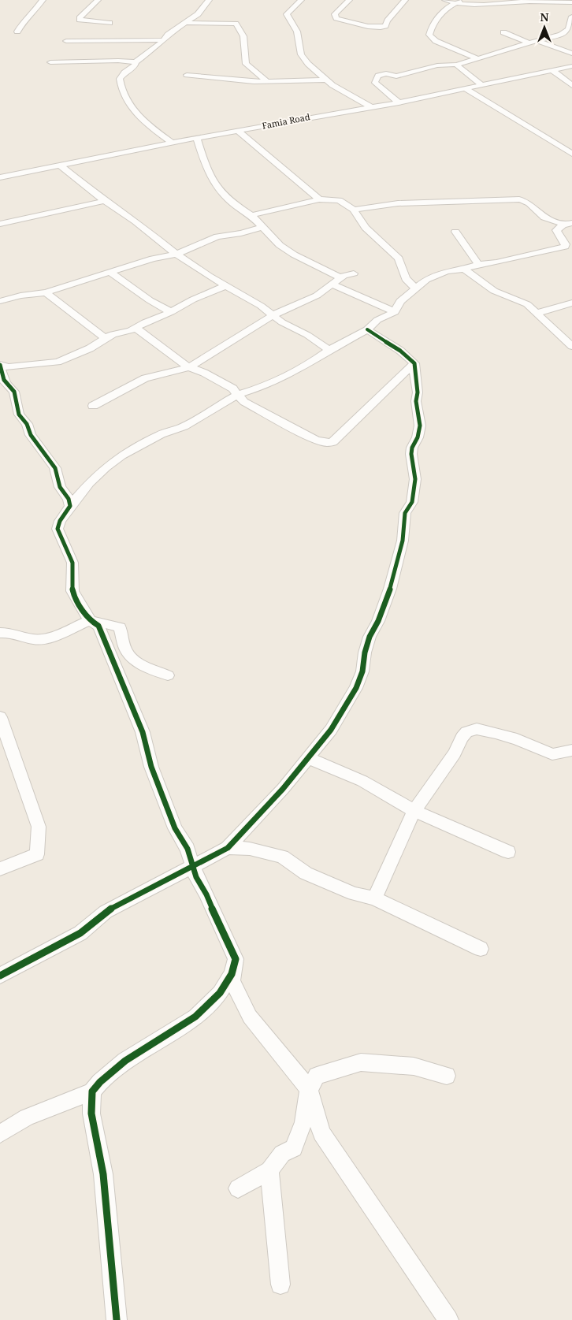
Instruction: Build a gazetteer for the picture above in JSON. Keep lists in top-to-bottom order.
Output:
{
  "streets": {
    "street": ["Famia Road"]
  },
  "north": "top"
}
